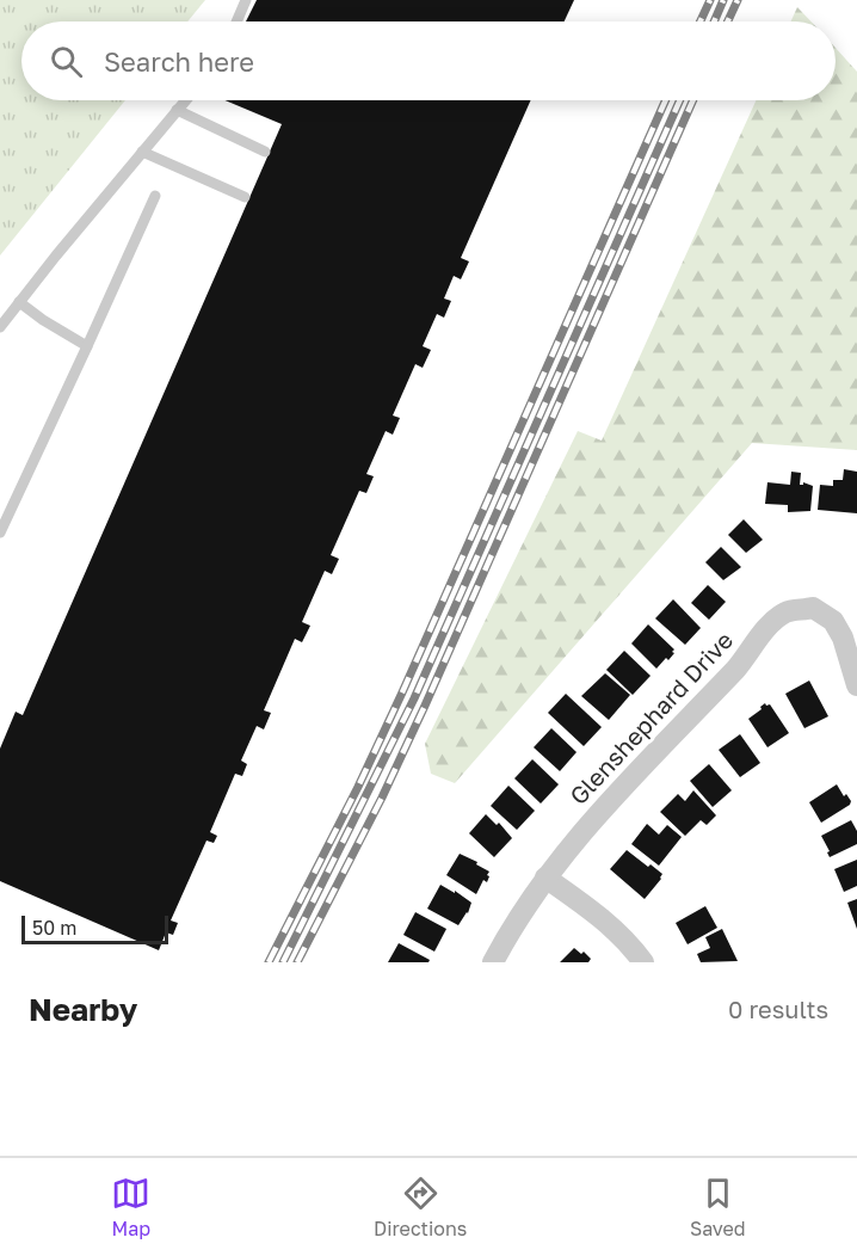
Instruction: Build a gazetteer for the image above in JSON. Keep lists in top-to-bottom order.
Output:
{
  "streets": {
    "street": ["Glenshephard Drive"]
  },
  "scale_bar": "50 m",
  "page": {
    "search": "Search here",
    "scale": "50 m",
    "heading": ["Nearby", "0 results"],
    "nav": ["Map", "Directions", "Saved"]
  }
}
